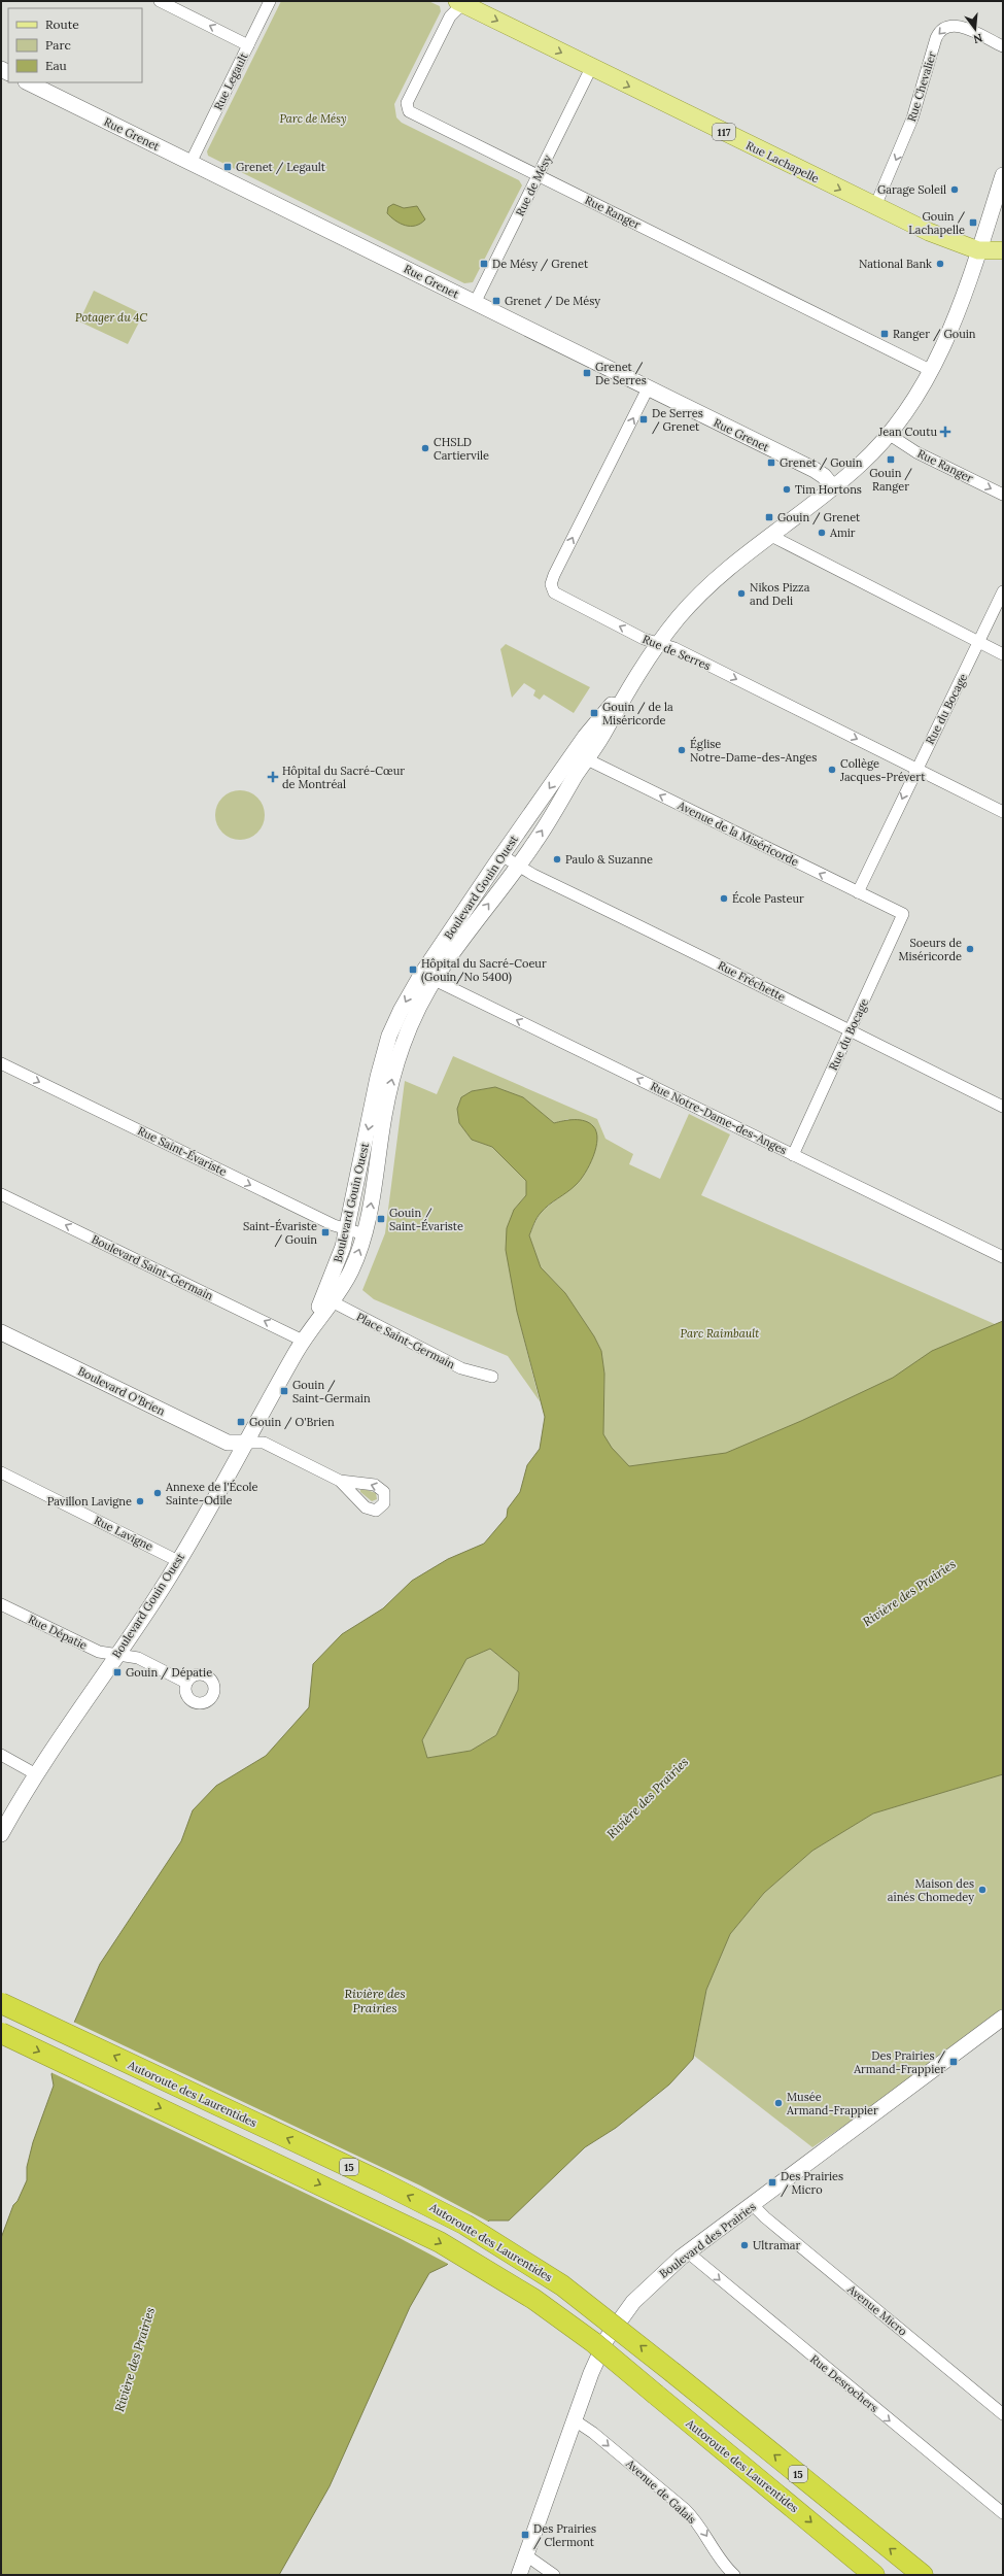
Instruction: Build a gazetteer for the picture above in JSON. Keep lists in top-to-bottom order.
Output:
{
  "streets": {
    "highway": ["Autoroute des Laurentides", "15"],
    "main road": ["117", "Rue Lachapelle"],
    "street": [
      "Rue Legault",
      "Rue Chevalier",
      "Rue Grenet",
      "Rue de Mésy",
      "Rue Ranger",
      "Rue de Serres",
      "Rue du Bocage",
      "Avenue de la Miséricorde",
      "Boulevard Gouin Ouest",
      "Rue Fréchette",
      "Rue Notre-Dame-des-Anges",
      "Rue Saint-Évariste",
      "Boulevard Saint-Germain",
      "Place Saint-Germain",
      "Boulevard O'Brien",
      "Rue Lavigne",
      "Rue Dépatie",
      "Boulevard des Prairies",
      "Avenue Micro",
      "Rue Desrochers",
      "Avenue de Galais"
    ]
  },
  "crossings": [
    ["Rue Legault", "Rue Grenet"],
    ["Rue Chevalier", "Rue Lachapelle"],
    ["Rue Grenet", "Rue de Mésy"],
    ["Rue Grenet", "Rue de Serres"],
    ["Rue Grenet", "Boulevard Gouin Ouest"],
    ["Rue Lachapelle", "Rue de Mésy"],
    ["Rue Lachapelle", "Rue Ranger"],
    ["Rue Lachapelle", "Boulevard Gouin Ouest"],
    ["Rue de Mésy", "Rue Ranger"],
    ["Rue Ranger", "Boulevard Gouin Ouest"],
    ["Rue de Serres", "Rue du Bocage"],
    ["Rue de Serres", "Boulevard Gouin Ouest"],
    ["Rue du Bocage", "Avenue de la Miséricorde"],
    ["Rue du Bocage", "Rue Fréchette"],
    ["Rue du Bocage", "Rue Notre-Dame-des-Anges"],
    ["Avenue de la Miséricorde", "Boulevard Gouin Ouest"],
    ["Boulevard Gouin Ouest", "Rue Fréchette"],
    ["Boulevard Gouin Ouest", "Rue Notre-Dame-des-Anges"],
    ["Boulevard Gouin Ouest", "Rue Saint-Évariste"],
    ["Boulevard Gouin Ouest", "Boulevard Saint-Germain"],
    ["Boulevard Gouin Ouest", "Place Saint-Germain"],
    ["Boulevard Gouin Ouest", "Boulevard O'Brien"],
    ["Boulevard Gouin Ouest", "Rue Lavigne"],
    ["Boulevard Gouin Ouest", "Rue Dépatie"],
    ["Boulevard des Prairies", "Avenue Micro"],
    ["Boulevard des Prairies", "Rue Desrochers"],
    ["Boulevard des Prairies", "Avenue de Galais"]
  ],
  "one_way": [
    "Rue Lachapelle",
    "Avenue de la Miséricorde",
    "Rue Notre-Dame-des-Anges",
    "Rue Saint-Évariste",
    "Boulevard Saint-Germain",
    "Rue Desrochers",
    "Avenue de Galais"
  ],
  "water": ["Rivière des Prairies"],
  "parks": ["Parc de Mésy", "Potager du 4C", "Parc Raimbault"],
  "places": {
    "transit": [
      "Grenet / Legault",
      "Gouin / Lachapelle",
      "De Mésy / Grenet",
      "Grenet / De Mésy",
      "Ranger / Gouin",
      "Grenet / De Serres",
      "De Serres / Grenet",
      "Gouin / Ranger",
      "Grenet / Gouin",
      "Gouin / Grenet",
      "Gouin / de la Miséricorde",
      "Hôpital du Sacré-Coeur (Gouin/No 5400)",
      "Gouin / Saint-Évariste",
      "Saint-Évariste / Gouin",
      "Gouin / Saint-Germain",
      "Gouin / O'Brien",
      "Gouin / Dépatie",
      "Des Prairies / Armand-Frappier",
      "Des Prairies / Micro",
      "Des Prairies / Clermont"
    ],
    "other": [
      "Garage Soleil",
      "National Bank",
      "CHSLD Cartiervile",
      "Tim Hortons",
      "Amir",
      "Nikos Pizza and Deli",
      "Église Notre-Dame-des-Anges",
      "Collège Jacques-Prévert",
      "Paulo & Suzanne",
      "École Pasteur",
      "Soeurs de Miséricorde",
      "Annexe de l'École Sainte-Odile",
      "Pavillon Lavigne",
      "Maison des aînés Chomedey",
      "Musée Armand-Frappier",
      "Ultramar"
    ],
    "health": ["Jean Coutu", "Hôpital du Sacré-Cœur de Montréal"]
  },
  "legend": ["Route", "Parc", "Eau"],
  "north": "bottom"
}
